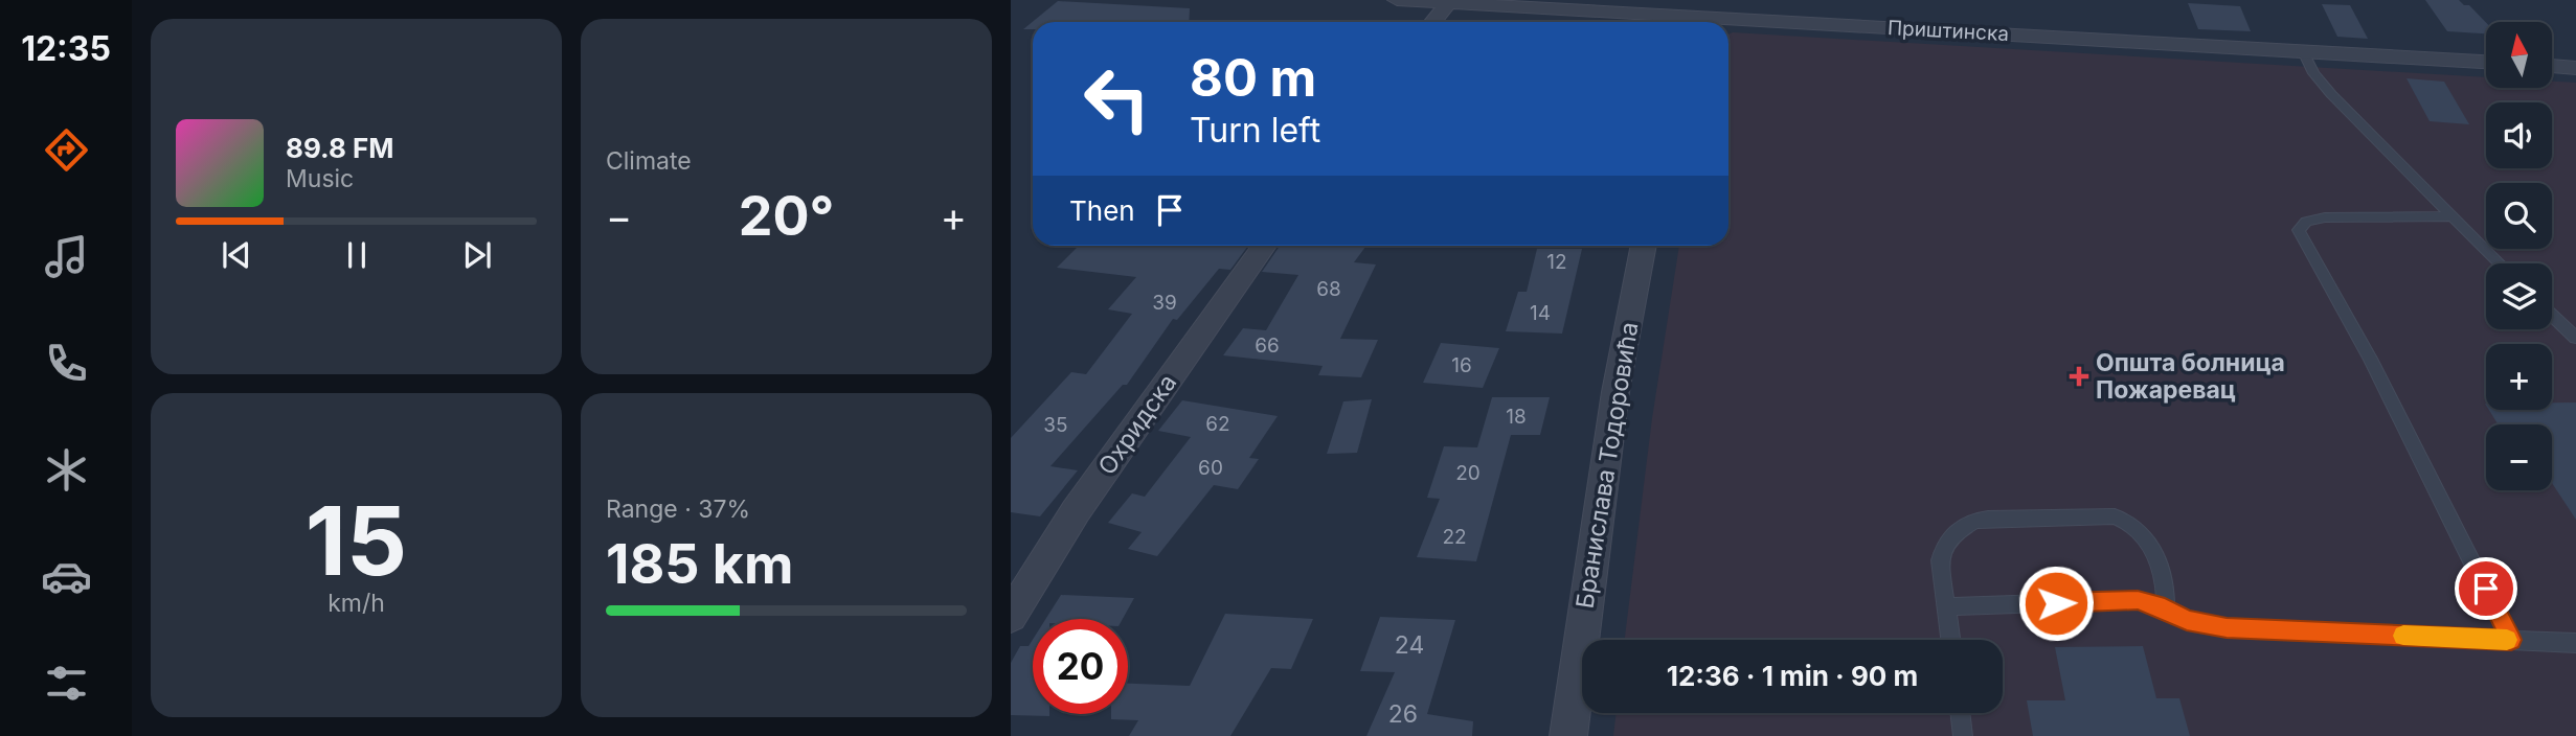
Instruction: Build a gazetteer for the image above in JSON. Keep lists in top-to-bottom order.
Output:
{
  "streets": {
    "street": ["Приштинска", "Охридска", "Бранислава Тодоровића"]
  },
  "places": {
    "health": ["Општа болница Пожаревац"]
  },
  "house_numbers": [
    "12",
    "68",
    "39",
    "14",
    "66",
    "16",
    "18",
    "62",
    "35",
    "60",
    "20",
    "22",
    "24",
    "26"
  ],
  "north": "top",
  "page": {
    "tabs": "12:35",
    "tile": [
      "Climate",
      ["15", "km/h"],
      ["Range · 37%", "185 km"]
    ],
    "map_buttons": ["+", "−"],
    "turn": ["80 m", "Turn left"],
    "song": ["89.8 FM", "Music"],
    "then": "Then",
    "heat": ["−", "20°", "+"],
    "limit": "20",
    "trip": "12:36 · 1 min · 90 m"
  }
}
